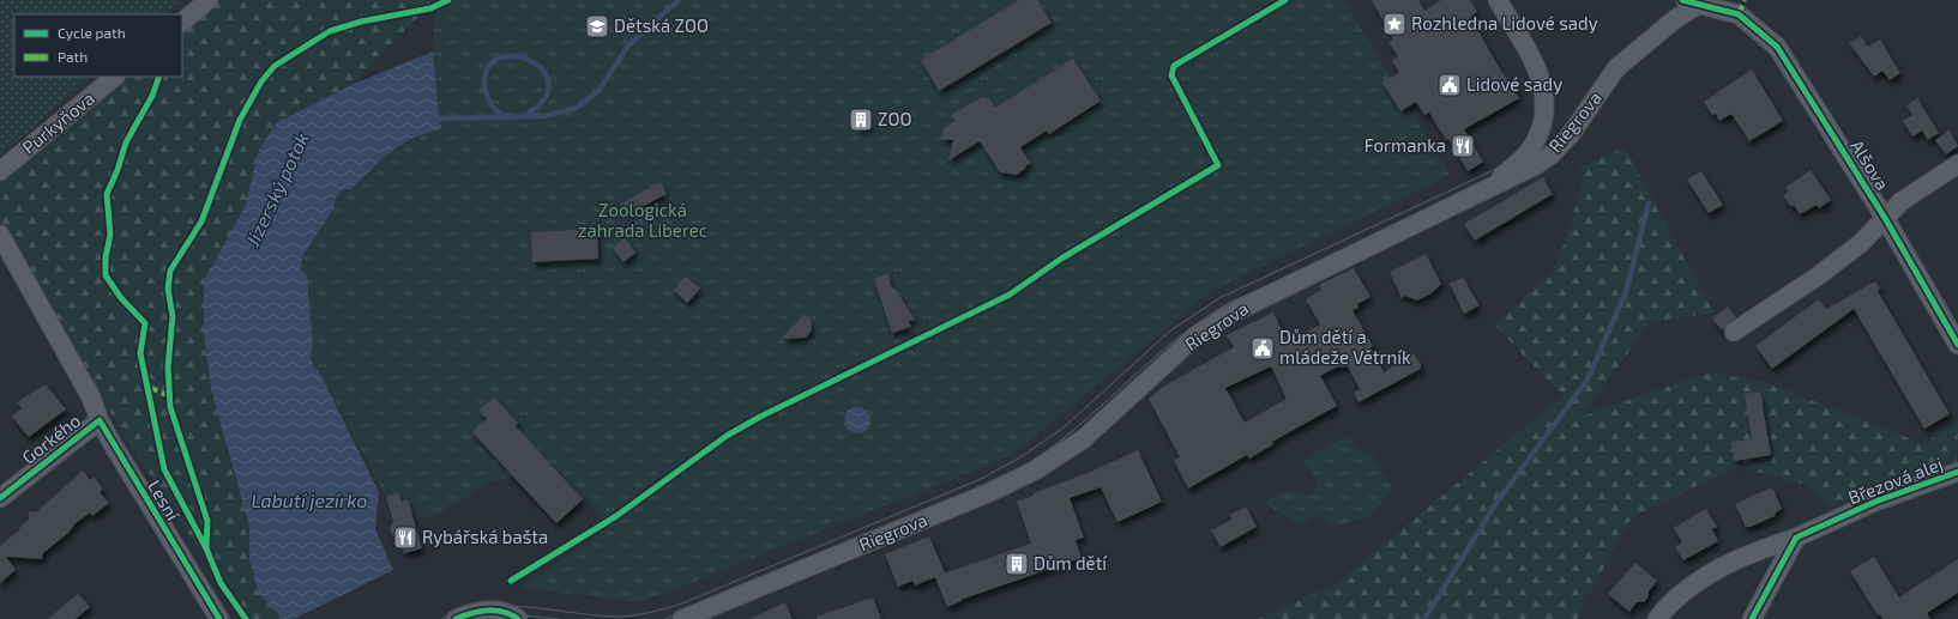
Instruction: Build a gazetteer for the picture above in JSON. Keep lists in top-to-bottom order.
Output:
{
  "streets": {
    "street": [
      "Riegrova",
      "Purkyňova",
      "Alšova",
      "Gorkého",
      "Březová alej",
      "Lesní"
    ]
  },
  "crossings": [
    ["Riegrova", "Alšova"],
    ["Gorkého", "Lesní"]
  ],
  "water": ["Jizerský potok", "Labutí jezírko"],
  "parks": ["Zoologická zahrada Liberec"],
  "places": {
    "place": ["Rozhledna Lidové sady"],
    "school or university": ["Dětská ZOO"],
    "public building": ["Lidové sady", "Dům dětí a mládeže Větrník"],
    "building": ["ZOO", "Dům dětí"],
    "restaurant": ["Formanka", "Rybářská bašta"]
  },
  "legend": ["Cycle path", "Path"]
}
